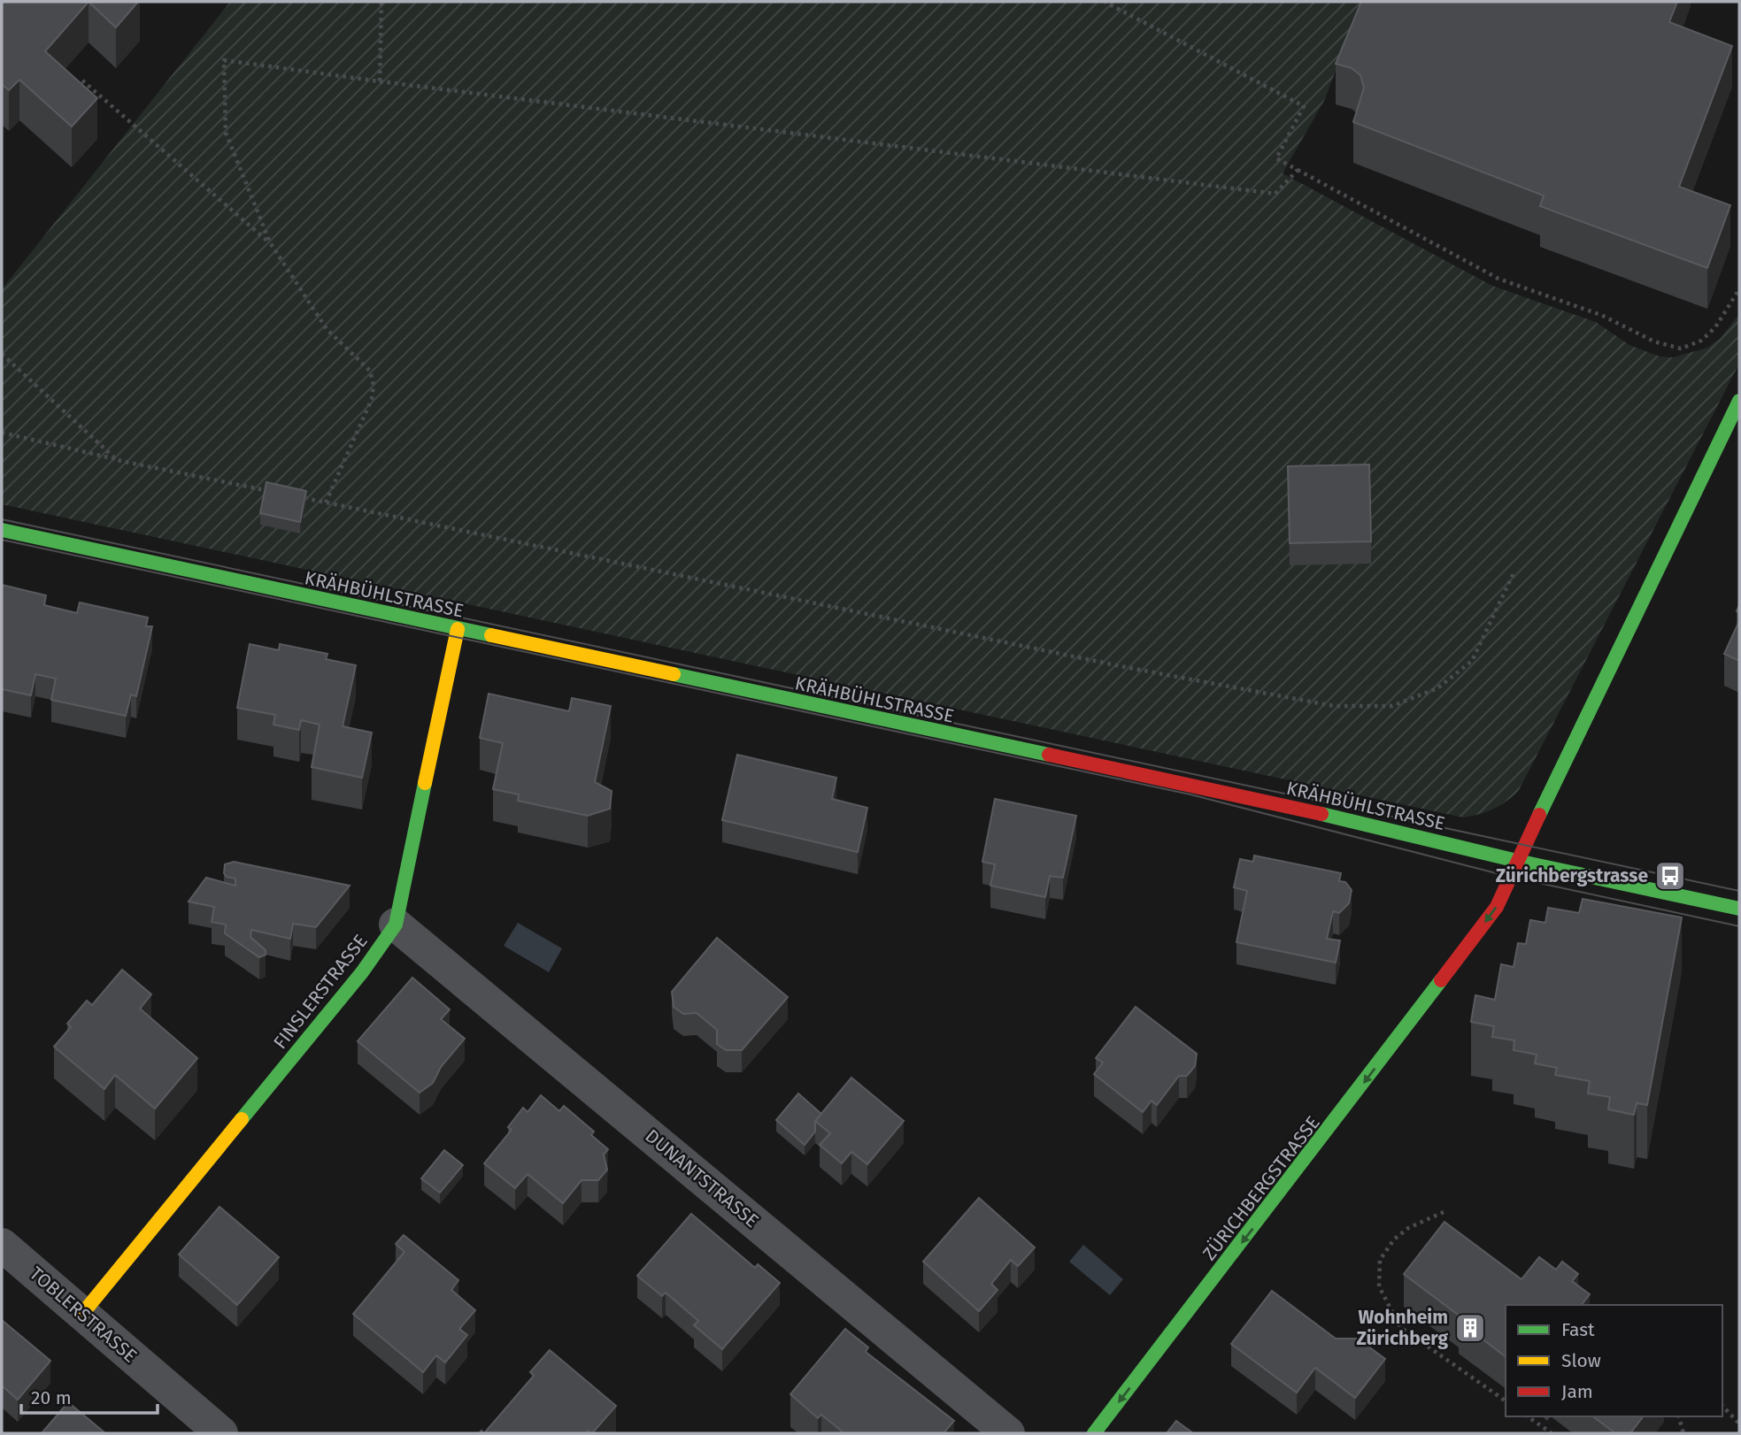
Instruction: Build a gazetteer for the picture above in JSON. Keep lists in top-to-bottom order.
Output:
{
  "streets": {
    "street": [
      "KRÄHBÜHLSTRASSE",
      "FINSLERSTRASSE",
      "DUNANTSTRASSE",
      "ZÜRICHBERGSTRASSE",
      "TOBLERSTRASSE"
    ]
  },
  "crossings": [
    ["KRÄHBÜHLSTRASSE", "FINSLERSTRASSE"],
    ["KRÄHBÜHLSTRASSE", "ZÜRICHBERGSTRASSE"],
    ["FINSLERSTRASSE", "DUNANTSTRASSE"],
    ["FINSLERSTRASSE", "TOBLERSTRASSE"]
  ],
  "one_way": ["ZÜRICHBERGSTRASSE"],
  "places": {
    "bus stop": ["Zürichbergstrasse"],
    "building": ["Wohnheim Zürichberg"]
  },
  "legend": ["Fast", "Slow", "Jam"],
  "scale_bar": "20 m"
}
